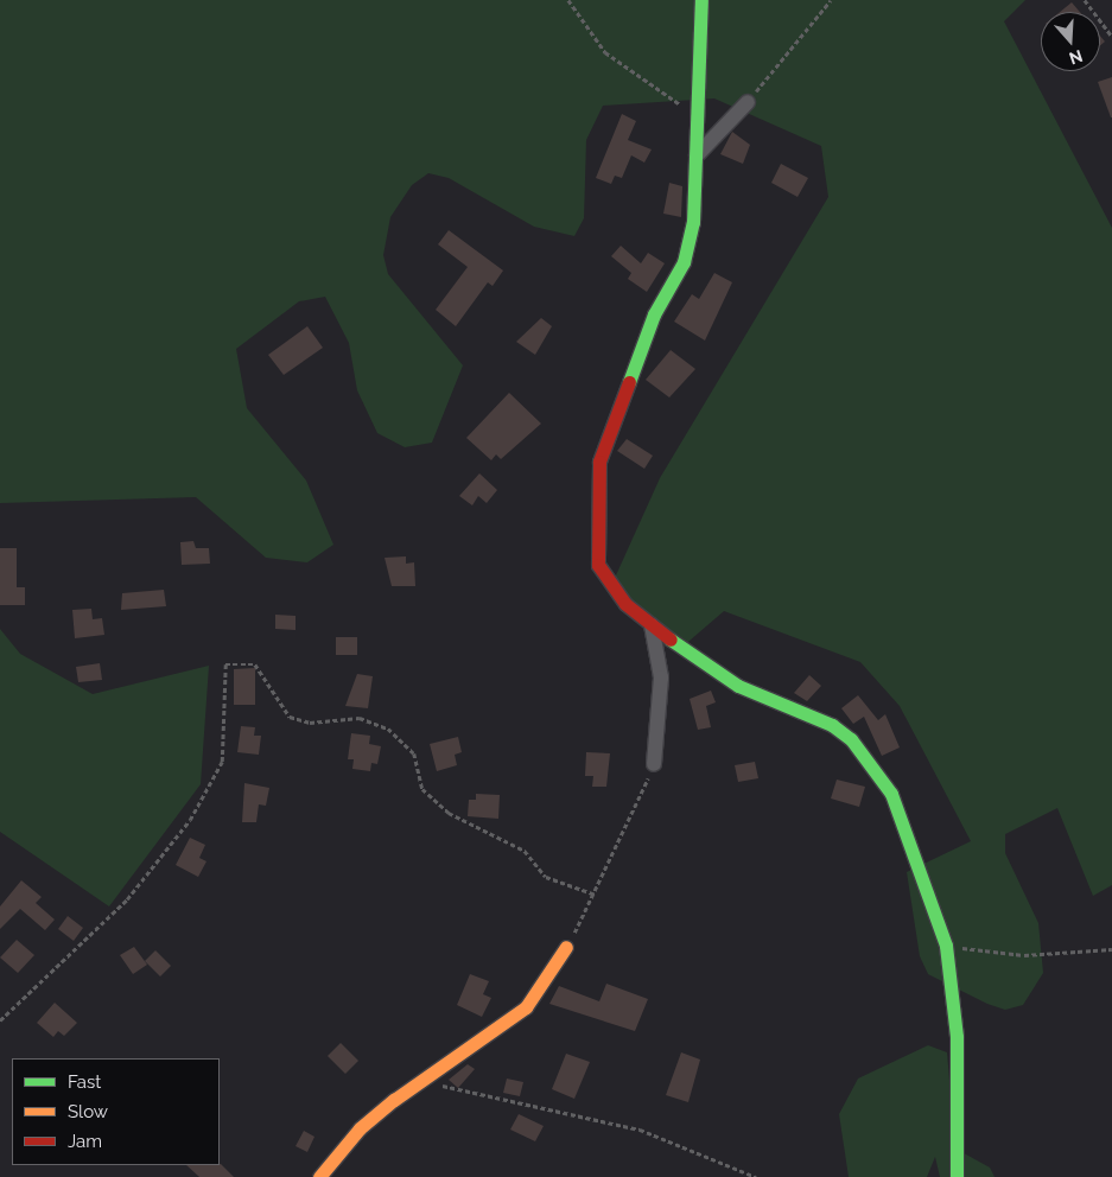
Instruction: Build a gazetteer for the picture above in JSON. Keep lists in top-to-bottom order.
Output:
{
  "legend": ["Fast", "Slow", "Jam"],
  "north": "bottom"
}
